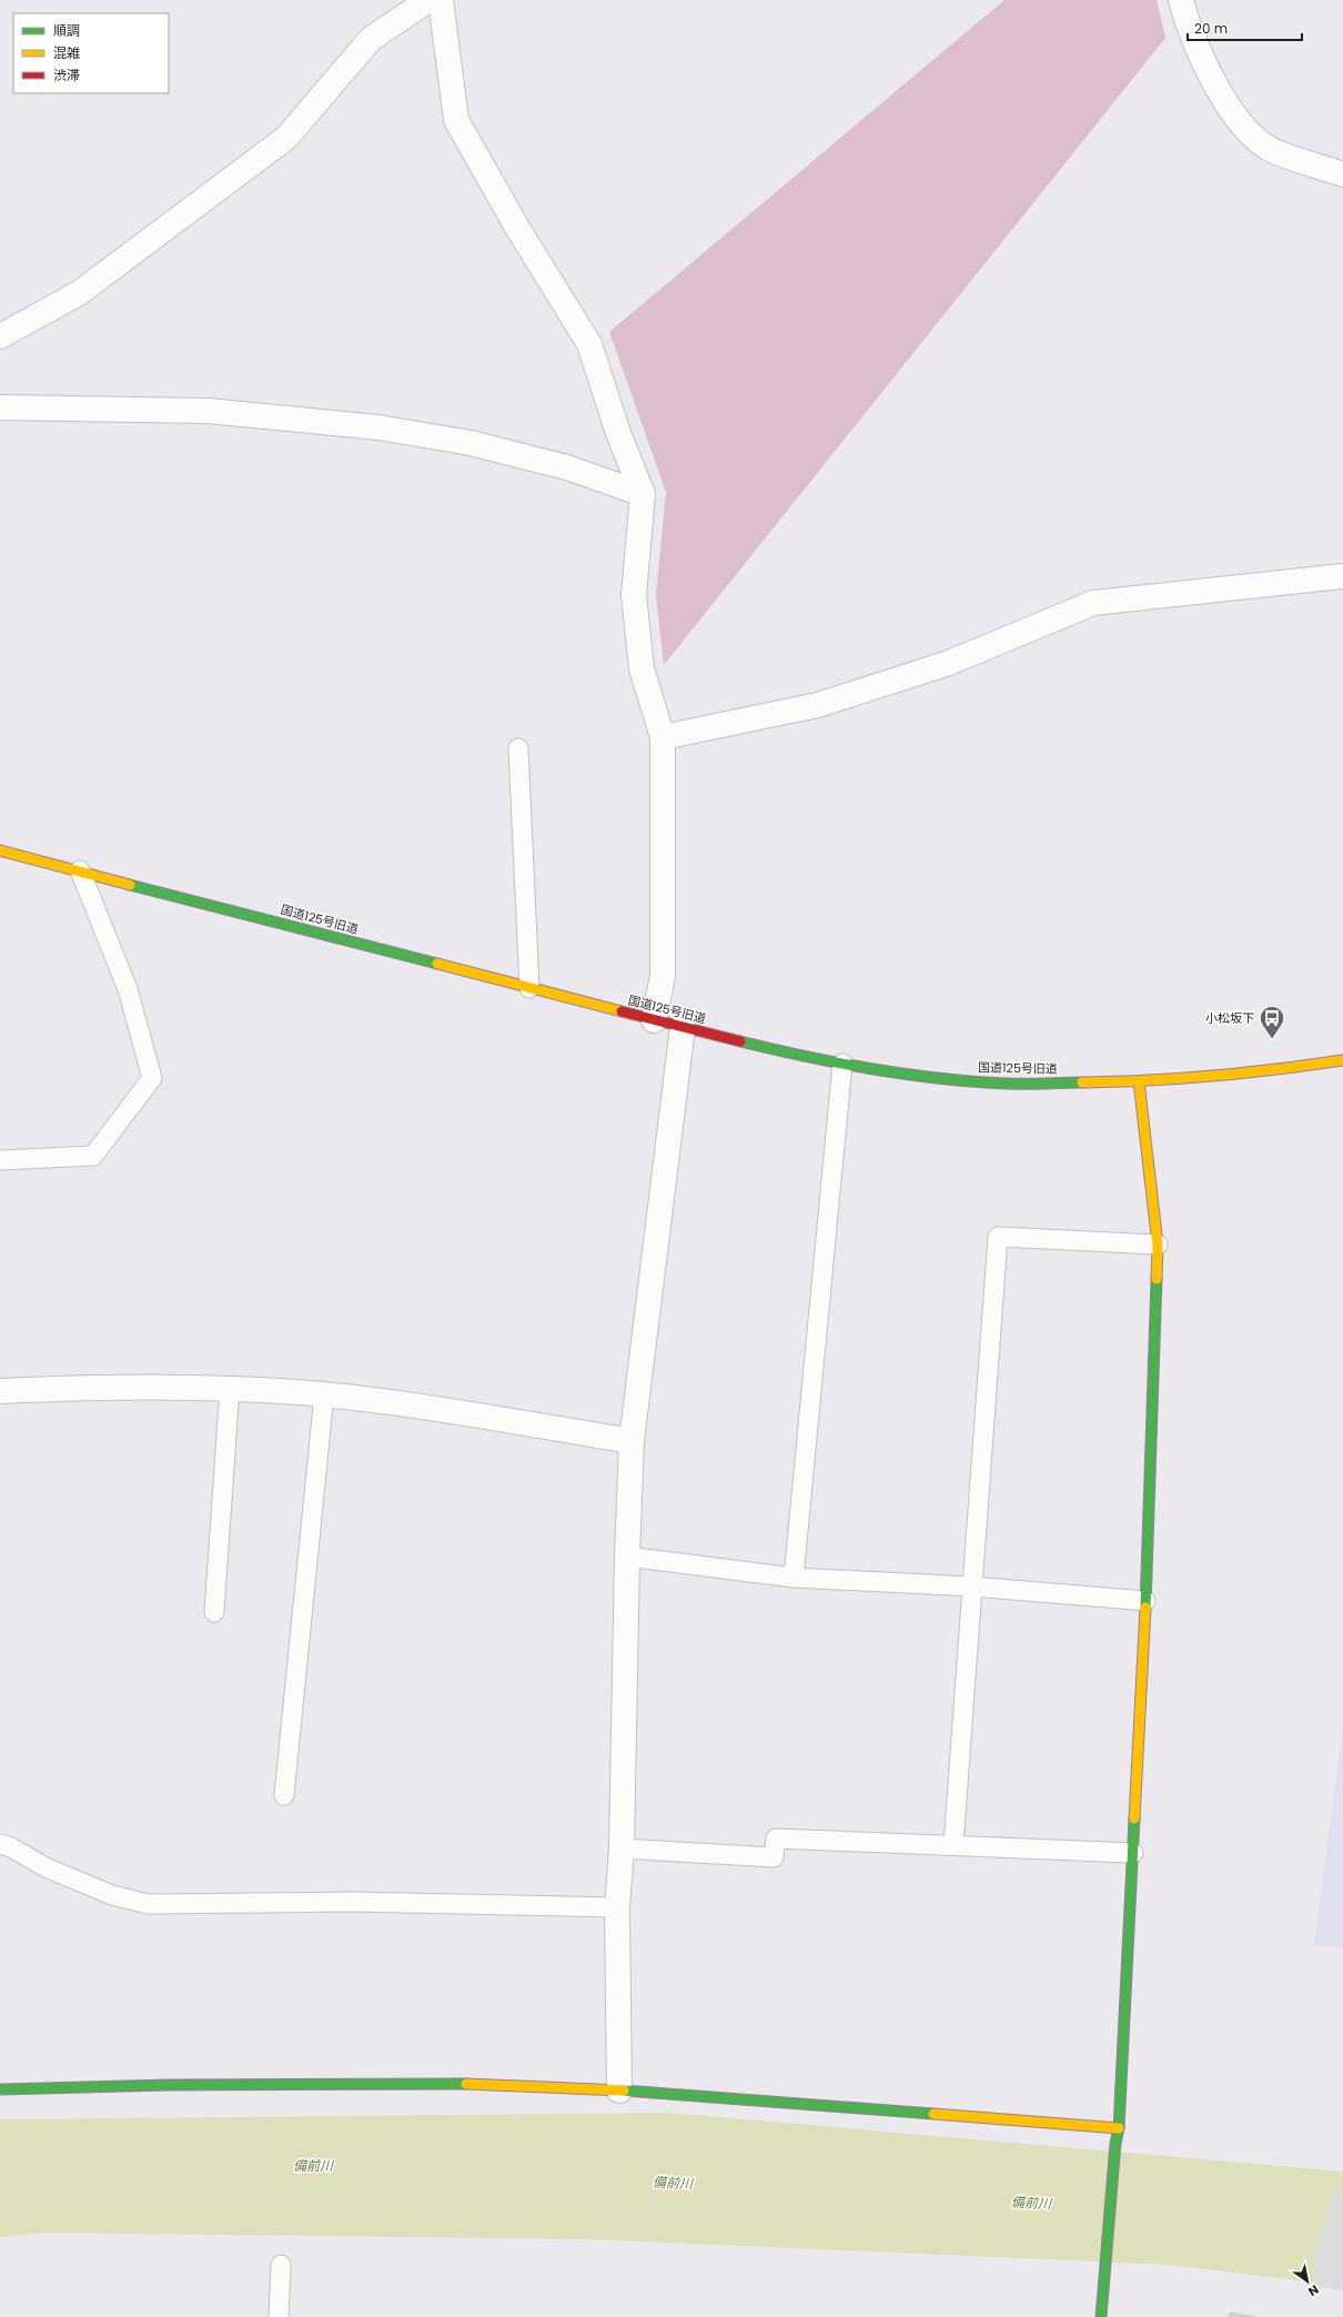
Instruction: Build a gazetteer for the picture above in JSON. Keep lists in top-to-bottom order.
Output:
{
  "streets": {
    "street": ["国道125号旧道"]
  },
  "water": ["備前川"],
  "places": {
    "bus stop": ["小松坂下"]
  },
  "legend": ["順調", "混雑", "渋滞"],
  "scale_bar": "20 m",
  "north": "bottom right"
}
